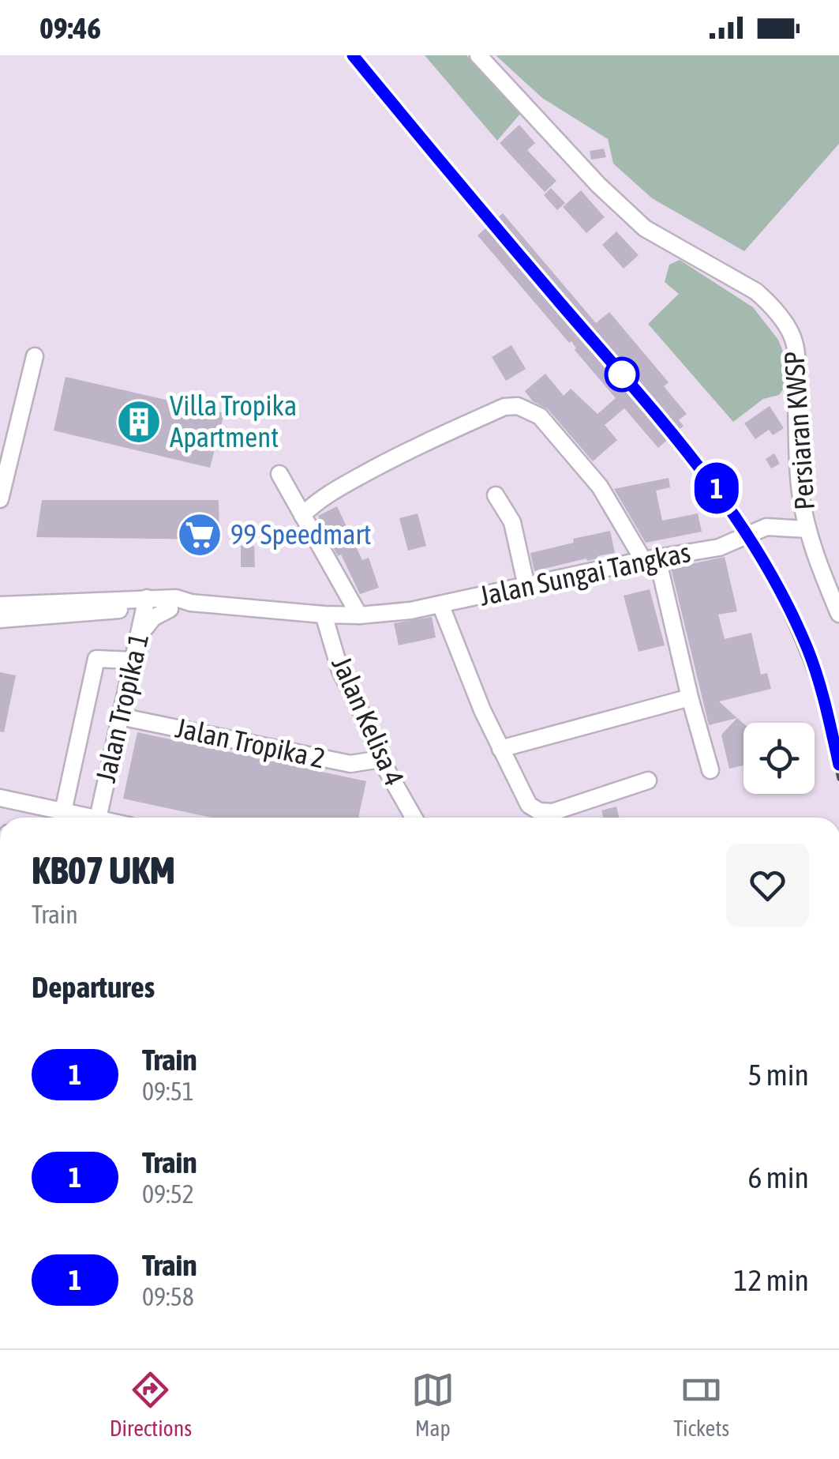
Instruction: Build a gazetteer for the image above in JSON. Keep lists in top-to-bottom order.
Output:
{
  "streets": {
    "street": [
      "Persiaran KWSP",
      "Jalan Sungai Tangkas",
      "Jalan Tropika 1",
      "Jalan Kelisa 4",
      "Jalan Tropika 2"
    ]
  },
  "crossings": [
    ["Persiaran KWSP", "Jalan Sungai Tangkas"],
    ["Jalan Sungai Tangkas", "Jalan Tropika 1"],
    ["Jalan Sungai Tangkas", "Jalan Kelisa 4"],
    ["Jalan Tropika 1", "Jalan Tropika 2"],
    ["Jalan Kelisa 4", "Jalan Tropika 2"]
  ],
  "places": {
    "building": ["Villa Tropika Apartment"],
    "supermarket": ["99 Speedmart"]
  },
  "page": {
    "status": "09:46",
    "on_map": "1",
    "heading": [
      ["KB07 UKM", "Train"],
      "Departures"
    ],
    "list": [
      {
        "mark": "1",
        "name": "Train",
        "note": "09:51",
        "value": "5 min"
      },
      {
        "mark": "1",
        "name": "Train",
        "note": "09:52",
        "value": "6 min"
      },
      {
        "mark": "1",
        "name": "Train",
        "note": "09:58",
        "value": "12 min"
      }
    ],
    "tabs": ["Directions", "Map", "Tickets"]
  }
}
